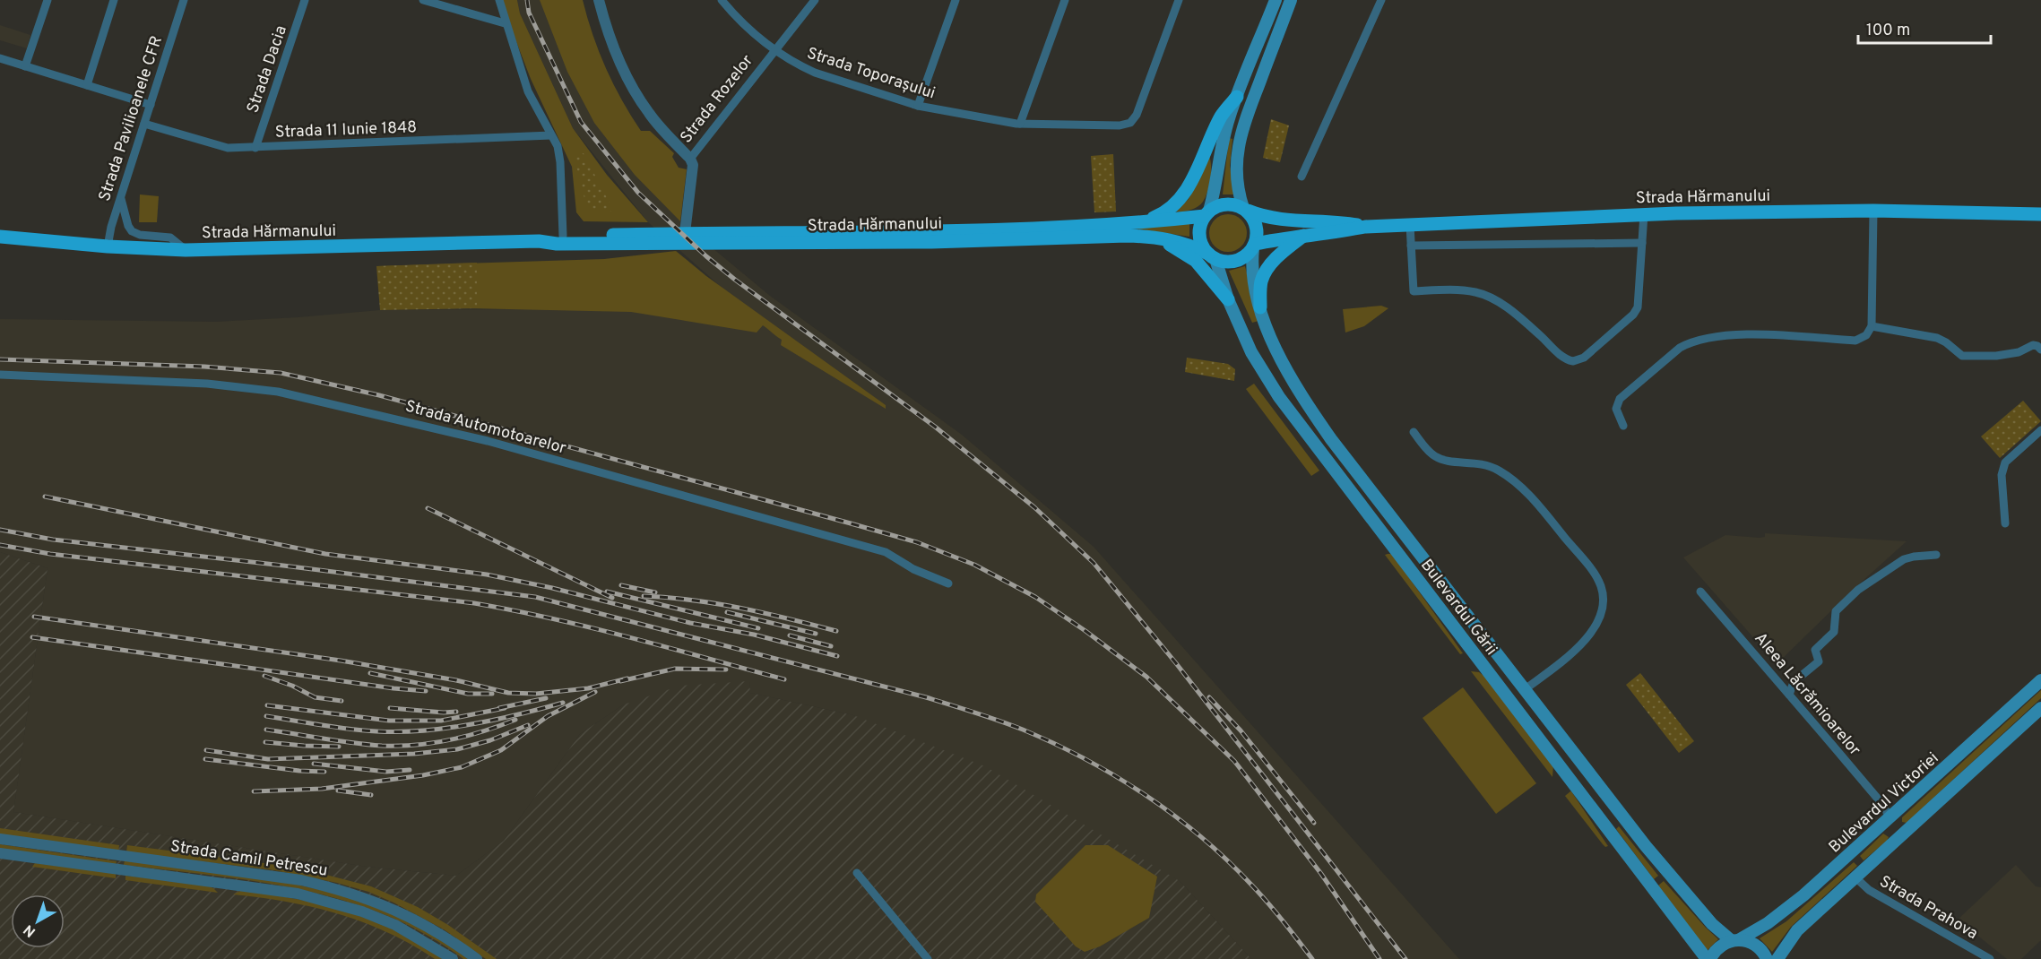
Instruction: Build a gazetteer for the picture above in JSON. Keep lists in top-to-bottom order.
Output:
{
  "streets": {
    "main road": ["Strada Hărmanului", "Bulevardul Gării", "Bulevardul Victoriei"],
    "street": [
      "Strada Dacia",
      "Strada Toporașului",
      "Strada Rozelor",
      "Strada Pavilioanele CFR",
      "Strada 11 Iunie 1848",
      "Strada Automotoarelor",
      "Aleea Lăcrămioarelor",
      "Strada Camil Petrescu",
      "Strada Prahova"
    ]
  },
  "crossings": [
    ["Strada Dacia", "Strada 11 Iunie 1848"],
    ["Strada Toporașului", "Strada Rozelor"],
    ["Strada Rozelor", "Strada Hărmanului"],
    ["Strada Pavilioanele CFR", "Strada 11 Iunie 1848"],
    ["Strada Pavilioanele CFR", "Strada Hărmanului"],
    ["Strada Hărmanului", "Bulevardul Gării"],
    ["Bulevardul Gării", "Bulevardul Victoriei"],
    ["Aleea Lăcrămioarelor", "Bulevardul Victoriei"]
  ],
  "scale_bar": "100 m",
  "north": "bottom left"
}
